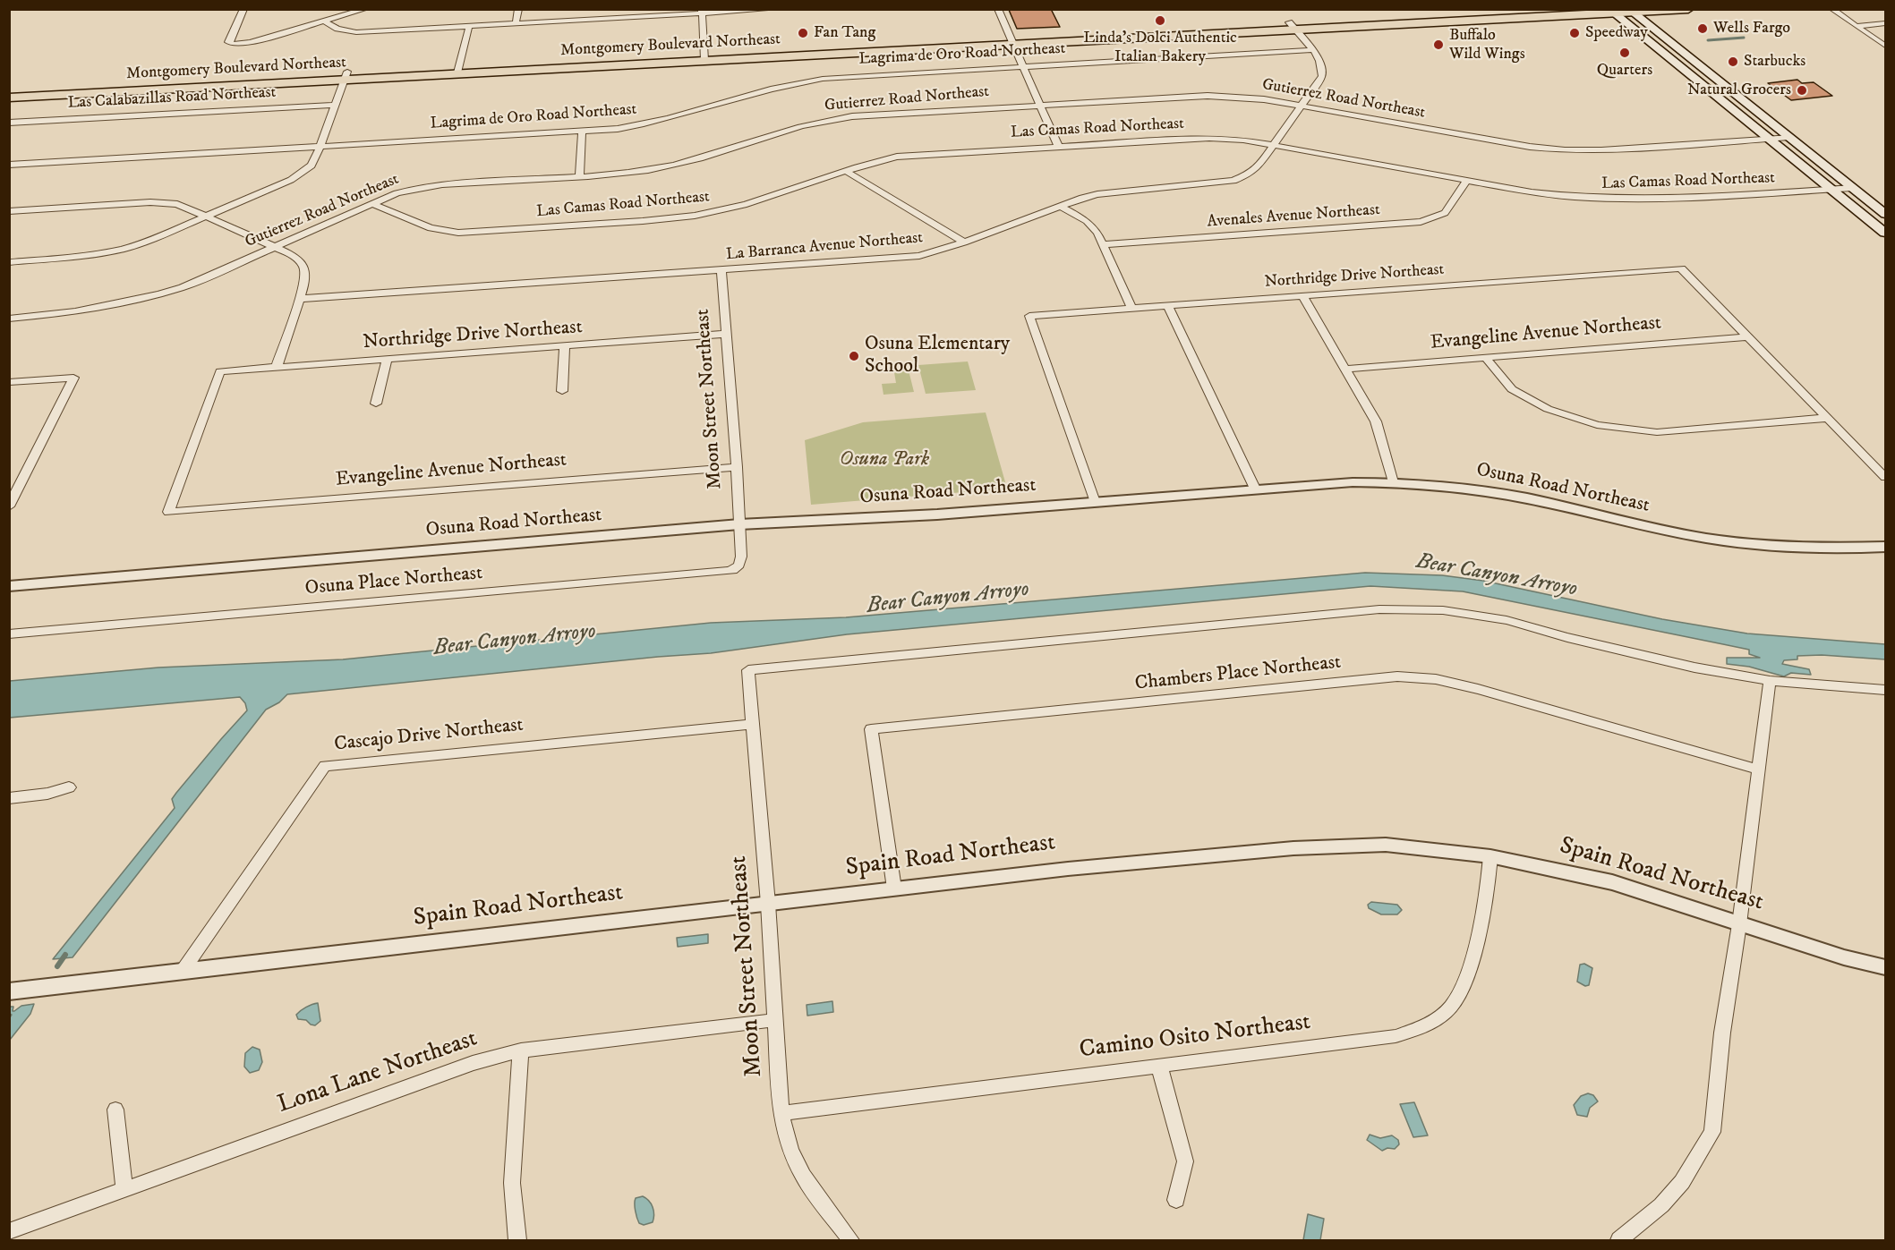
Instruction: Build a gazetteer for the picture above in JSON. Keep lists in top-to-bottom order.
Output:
{
  "streets": {
    "main road": ["Montgomery Boulevard Northeast"],
    "street": [
      "Lagrima de Oro Road Northeast",
      "Las Calabazillas Road Northeast",
      "Gutierrez Road Northeast",
      "Las Camas Road Northeast",
      "Avenales Avenue Northeast",
      "La Barranca Avenue Northeast",
      "Northridge Drive Northeast",
      "Evangeline Avenue Northeast",
      "Moon Street Northeast",
      "Osuna Road Northeast",
      "Osuna Place Northeast",
      "Chambers Place Northeast",
      "Cascajo Drive Northeast",
      "Spain Road Northeast",
      "Camino Osito Northeast",
      "Lona Lane Northeast"
    ]
  },
  "crossings": [
    ["Montgomery Boulevard Northeast", "La Barranca Avenue Northeast"],
    ["Lagrima de Oro Road Northeast", "La Barranca Avenue Northeast"],
    ["Gutierrez Road Northeast", "Las Camas Road Northeast"],
    ["Gutierrez Road Northeast", "La Barranca Avenue Northeast"],
    ["Las Camas Road Northeast", "Avenales Avenue Northeast"],
    ["Las Camas Road Northeast", "La Barranca Avenue Northeast"],
    ["La Barranca Avenue Northeast", "Moon Street Northeast"],
    ["Northridge Drive Northeast", "Evangeline Avenue Northeast"],
    ["Northridge Drive Northeast", "Moon Street Northeast"],
    ["Northridge Drive Northeast", "Osuna Road Northeast"],
    ["Evangeline Avenue Northeast", "Moon Street Northeast"],
    ["Moon Street Northeast", "Osuna Road Northeast"],
    ["Moon Street Northeast", "Osuna Place Northeast"],
    ["Moon Street Northeast", "Cascajo Drive Northeast"],
    ["Moon Street Northeast", "Spain Road Northeast"],
    ["Moon Street Northeast", "Camino Osito Northeast"],
    ["Moon Street Northeast", "Lona Lane Northeast"],
    ["Osuna Road Northeast", "Osuna Place Northeast"],
    ["Chambers Place Northeast", "Spain Road Northeast"],
    ["Cascajo Drive Northeast", "Spain Road Northeast"],
    ["Spain Road Northeast", "Camino Osito Northeast"]
  ],
  "water": ["Bear Canyon Arroyo"],
  "parks": ["Osuna Park"],
  "places": [
    "Linda's Dolci Authentic Italian Bakery",
    "Wells Fargo",
    "Fan Tang",
    "Speedway",
    "Buffalo Wild Wings",
    "Quarters",
    "Starbucks",
    "Natural Grocers",
    "Osuna Elementary School"
  ]
}
